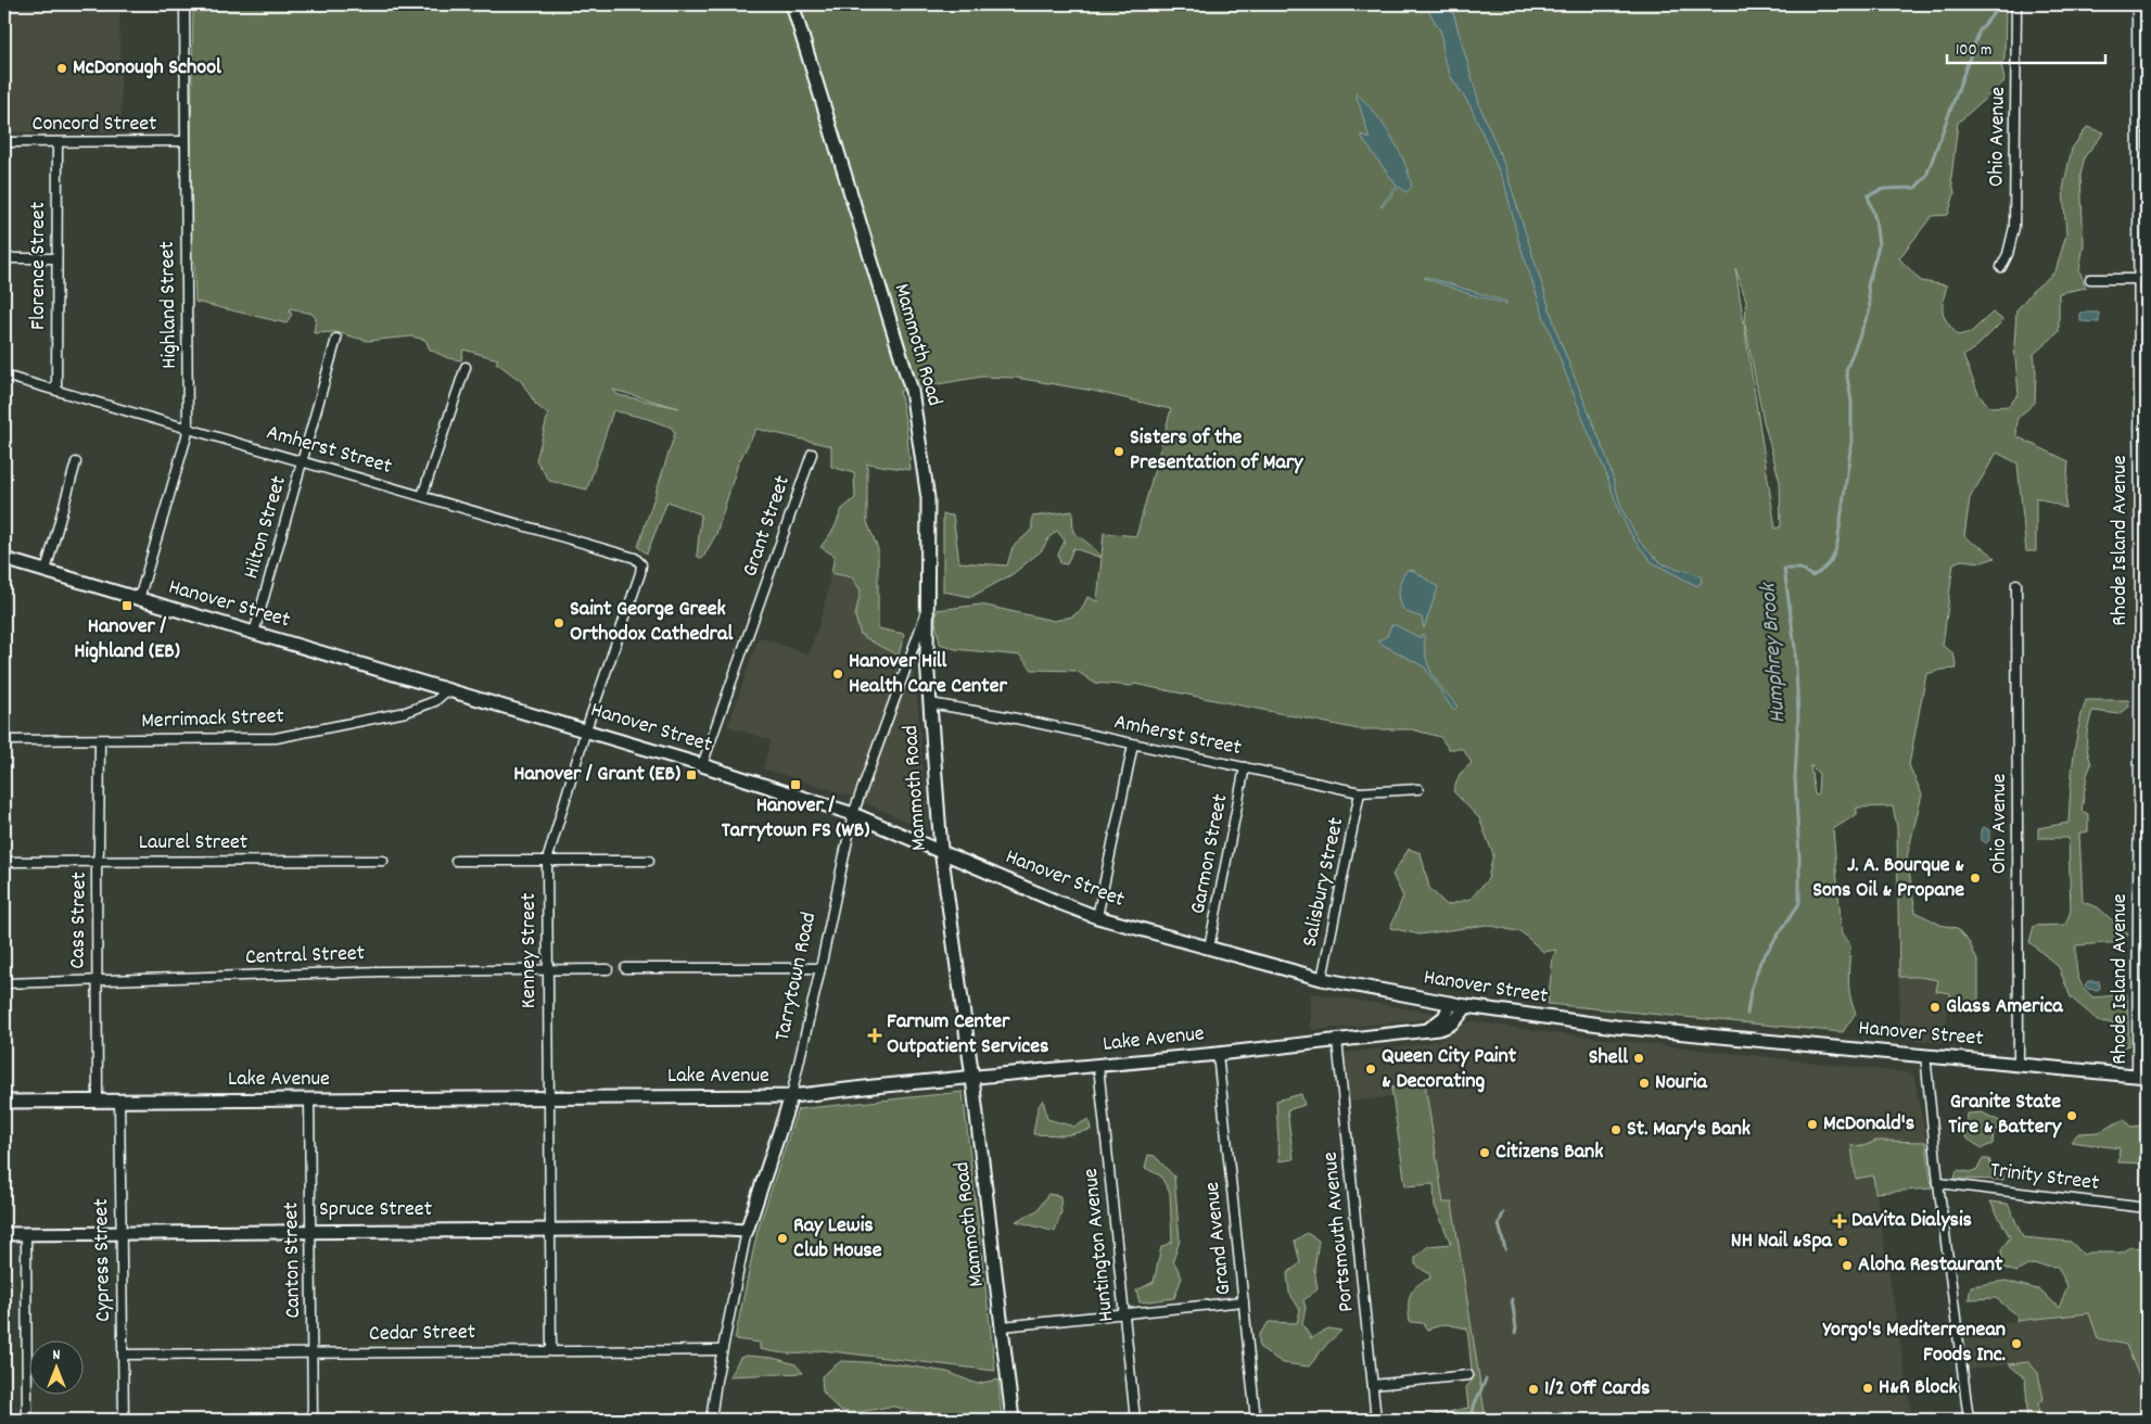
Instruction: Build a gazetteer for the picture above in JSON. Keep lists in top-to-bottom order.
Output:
{
  "streets": {
    "street": [
      "Concord Street",
      "Ohio Avenue",
      "Florence Street",
      "Highland Street",
      "Mammoth Road",
      "Amherst Street",
      "Grant Street",
      "Hilton Street",
      "Rhode Island Avenue",
      "Hanover Street",
      "Merrimack Street",
      "Laurel Street",
      "Garmon Street",
      "Salisbury Street",
      "Cass Street",
      "Kenney Street",
      "Central Street",
      "Tarrytown Road",
      "Lake Avenue",
      "Trinity Street",
      "Spruce Street",
      "Portsmouth Avenue",
      "Grand Avenue",
      "Huntington Avenue",
      "Cypress Street",
      "Canton Street",
      "Cedar Street"
    ]
  },
  "crossings": [
    ["Concord Street", "Florence Street"],
    ["Concord Street", "Highland Street"],
    ["Ohio Avenue", "Hanover Street"],
    ["Florence Street", "Amherst Street"],
    ["Highland Street", "Amherst Street"],
    ["Highland Street", "Hanover Street"],
    ["Mammoth Road", "Amherst Street"],
    ["Mammoth Road", "Hanover Street"],
    ["Mammoth Road", "Tarrytown Road"],
    ["Mammoth Road", "Lake Avenue"],
    ["Amherst Street", "Hilton Street"],
    ["Amherst Street", "Garmon Street"],
    ["Amherst Street", "Salisbury Street"],
    ["Amherst Street", "Kenney Street"],
    ["Grant Street", "Hanover Street"],
    ["Hilton Street", "Hanover Street"],
    ["Rhode Island Avenue", "Hanover Street"],
    ["Hanover Street", "Merrimack Street"],
    ["Hanover Street", "Garmon Street"],
    ["Hanover Street", "Salisbury Street"],
    ["Hanover Street", "Kenney Street"],
    ["Hanover Street", "Tarrytown Road"],
    ["Hanover Street", "Lake Avenue"],
    ["Merrimack Street", "Cass Street"],
    ["Laurel Street", "Cass Street"],
    ["Cass Street", "Central Street"],
    ["Cass Street", "Lake Avenue"],
    ["Kenney Street", "Central Street"],
    ["Kenney Street", "Lake Avenue"],
    ["Kenney Street", "Spruce Street"],
    ["Kenney Street", "Cedar Street"],
    ["Tarrytown Road", "Lake Avenue"],
    ["Tarrytown Road", "Spruce Street"],
    ["Tarrytown Road", "Cedar Street"],
    ["Lake Avenue", "Portsmouth Avenue"],
    ["Lake Avenue", "Grand Avenue"],
    ["Lake Avenue", "Huntington Avenue"],
    ["Lake Avenue", "Cypress Street"],
    ["Lake Avenue", "Canton Street"],
    ["Spruce Street", "Cypress Street"],
    ["Spruce Street", "Canton Street"],
    ["Cypress Street", "Cedar Street"],
    ["Canton Street", "Cedar Street"]
  ],
  "water": ["Humphrey Brook"],
  "places": {
    "other": [
      "McDonough School",
      "Sisters of the Presentation of Mary",
      "Saint George Greek Orthodox Cathedral",
      "Hanover Hill Health Care Center",
      "J. A. Bourque & Sons Oil & Propane",
      "Glass America",
      "Shell",
      "Queen City Paint & Decorating",
      "Nouria",
      "Granite State Tire & Battery",
      "McDonald's",
      "St. Mary's Bank",
      "Citizens Bank",
      "Ray Lewis Club House",
      "NH Nail &Spa",
      "Aloha Restaurant",
      "Yorgo's Mediterrenean Foods Inc.",
      "H&R Block",
      "1/2 Off Cards"
    ],
    "transit": ["Hanover / Highland (EB)", "Hanover / Grant (EB)", "Hanover / Tarrytown FS (WB)"],
    "health": ["Farnum Center Outpatient Services", "DaVita Dialysis"]
  },
  "scale_bar": "100 m",
  "north": "top"
}
